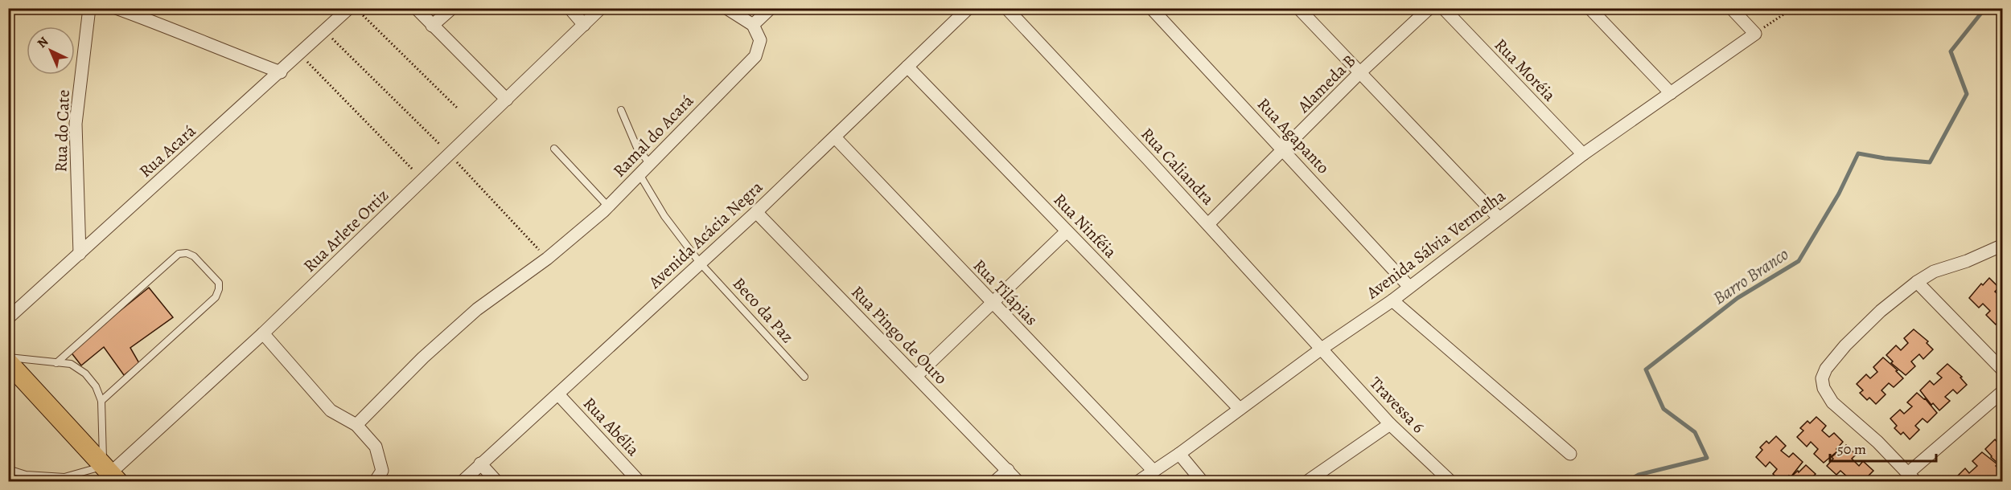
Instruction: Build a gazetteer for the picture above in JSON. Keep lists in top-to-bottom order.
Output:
{
  "streets": {
    "street": [
      "Rua Moréia",
      "Alameda B",
      "Rua do Cate",
      "Ramal do Acará",
      "Rua Agapanto",
      "Rua Acará",
      "Rua Caliandra",
      "Rua Ninféia",
      "Rua Arlete Ortiz",
      "Avenida Acácia Negra",
      "Avenida Sálvia Vermelha",
      "Rua Tilápias",
      "Rua Pingo de Ouro",
      "Travessa 6",
      "Rua Abélia"
    ],
    "lane": ["Beco da Paz"]
  },
  "crossings": [
    ["Rua Moréia", "Avenida Sálvia Vermelha"],
    ["Alameda B", "Rua Agapanto"],
    ["Alameda B", "Rua Caliandra"],
    ["Rua do Cate", "Rua Acará"],
    ["Ramal do Acará", "Beco da Paz"],
    ["Rua Agapanto", "Avenida Sálvia Vermelha"],
    ["Rua Caliandra", "Avenida Sálvia Vermelha"],
    ["Rua Caliandra", "Travessa 6"],
    ["Rua Ninféia", "Avenida Acácia Negra"],
    ["Rua Ninféia", "Avenida Sálvia Vermelha"],
    ["Avenida Acácia Negra", "Rua Tilápias"],
    ["Avenida Acácia Negra", "Beco da Paz"],
    ["Avenida Acácia Negra", "Rua Pingo de Ouro"],
    ["Avenida Acácia Negra", "Rua Abélia"],
    ["Avenida Sálvia Vermelha", "Rua Tilápias"],
    ["Avenida Sálvia Vermelha", "Travessa 6"]
  ],
  "water": ["Barro Branco"],
  "scale_bar": "50 m",
  "north": "top left"
}
